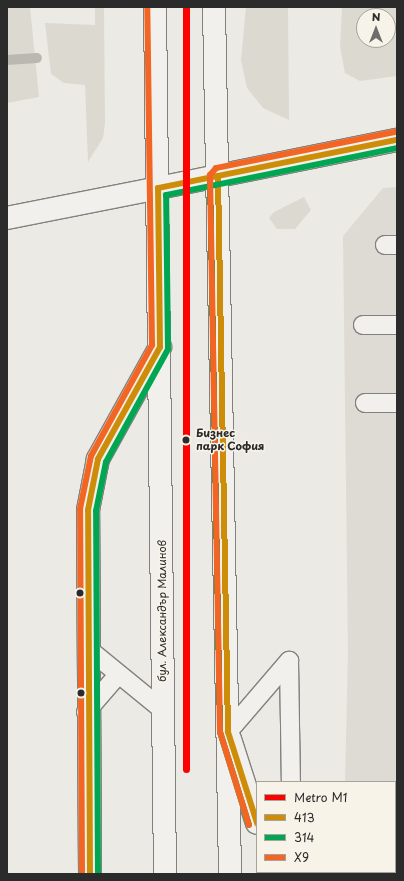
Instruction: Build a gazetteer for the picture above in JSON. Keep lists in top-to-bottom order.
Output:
{
  "streets": {
    "main road": ["бул. Александър Малинов"]
  },
  "places": ["Бизнес парк София"],
  "lines": [
    "metro line M1",
    "transit line Х9",
    "transit line 413",
    "transit line 314"
  ],
  "legend": [
    "Metro M1",
    "413",
    "314",
    "Х9"
  ],
  "north": "top"
}
